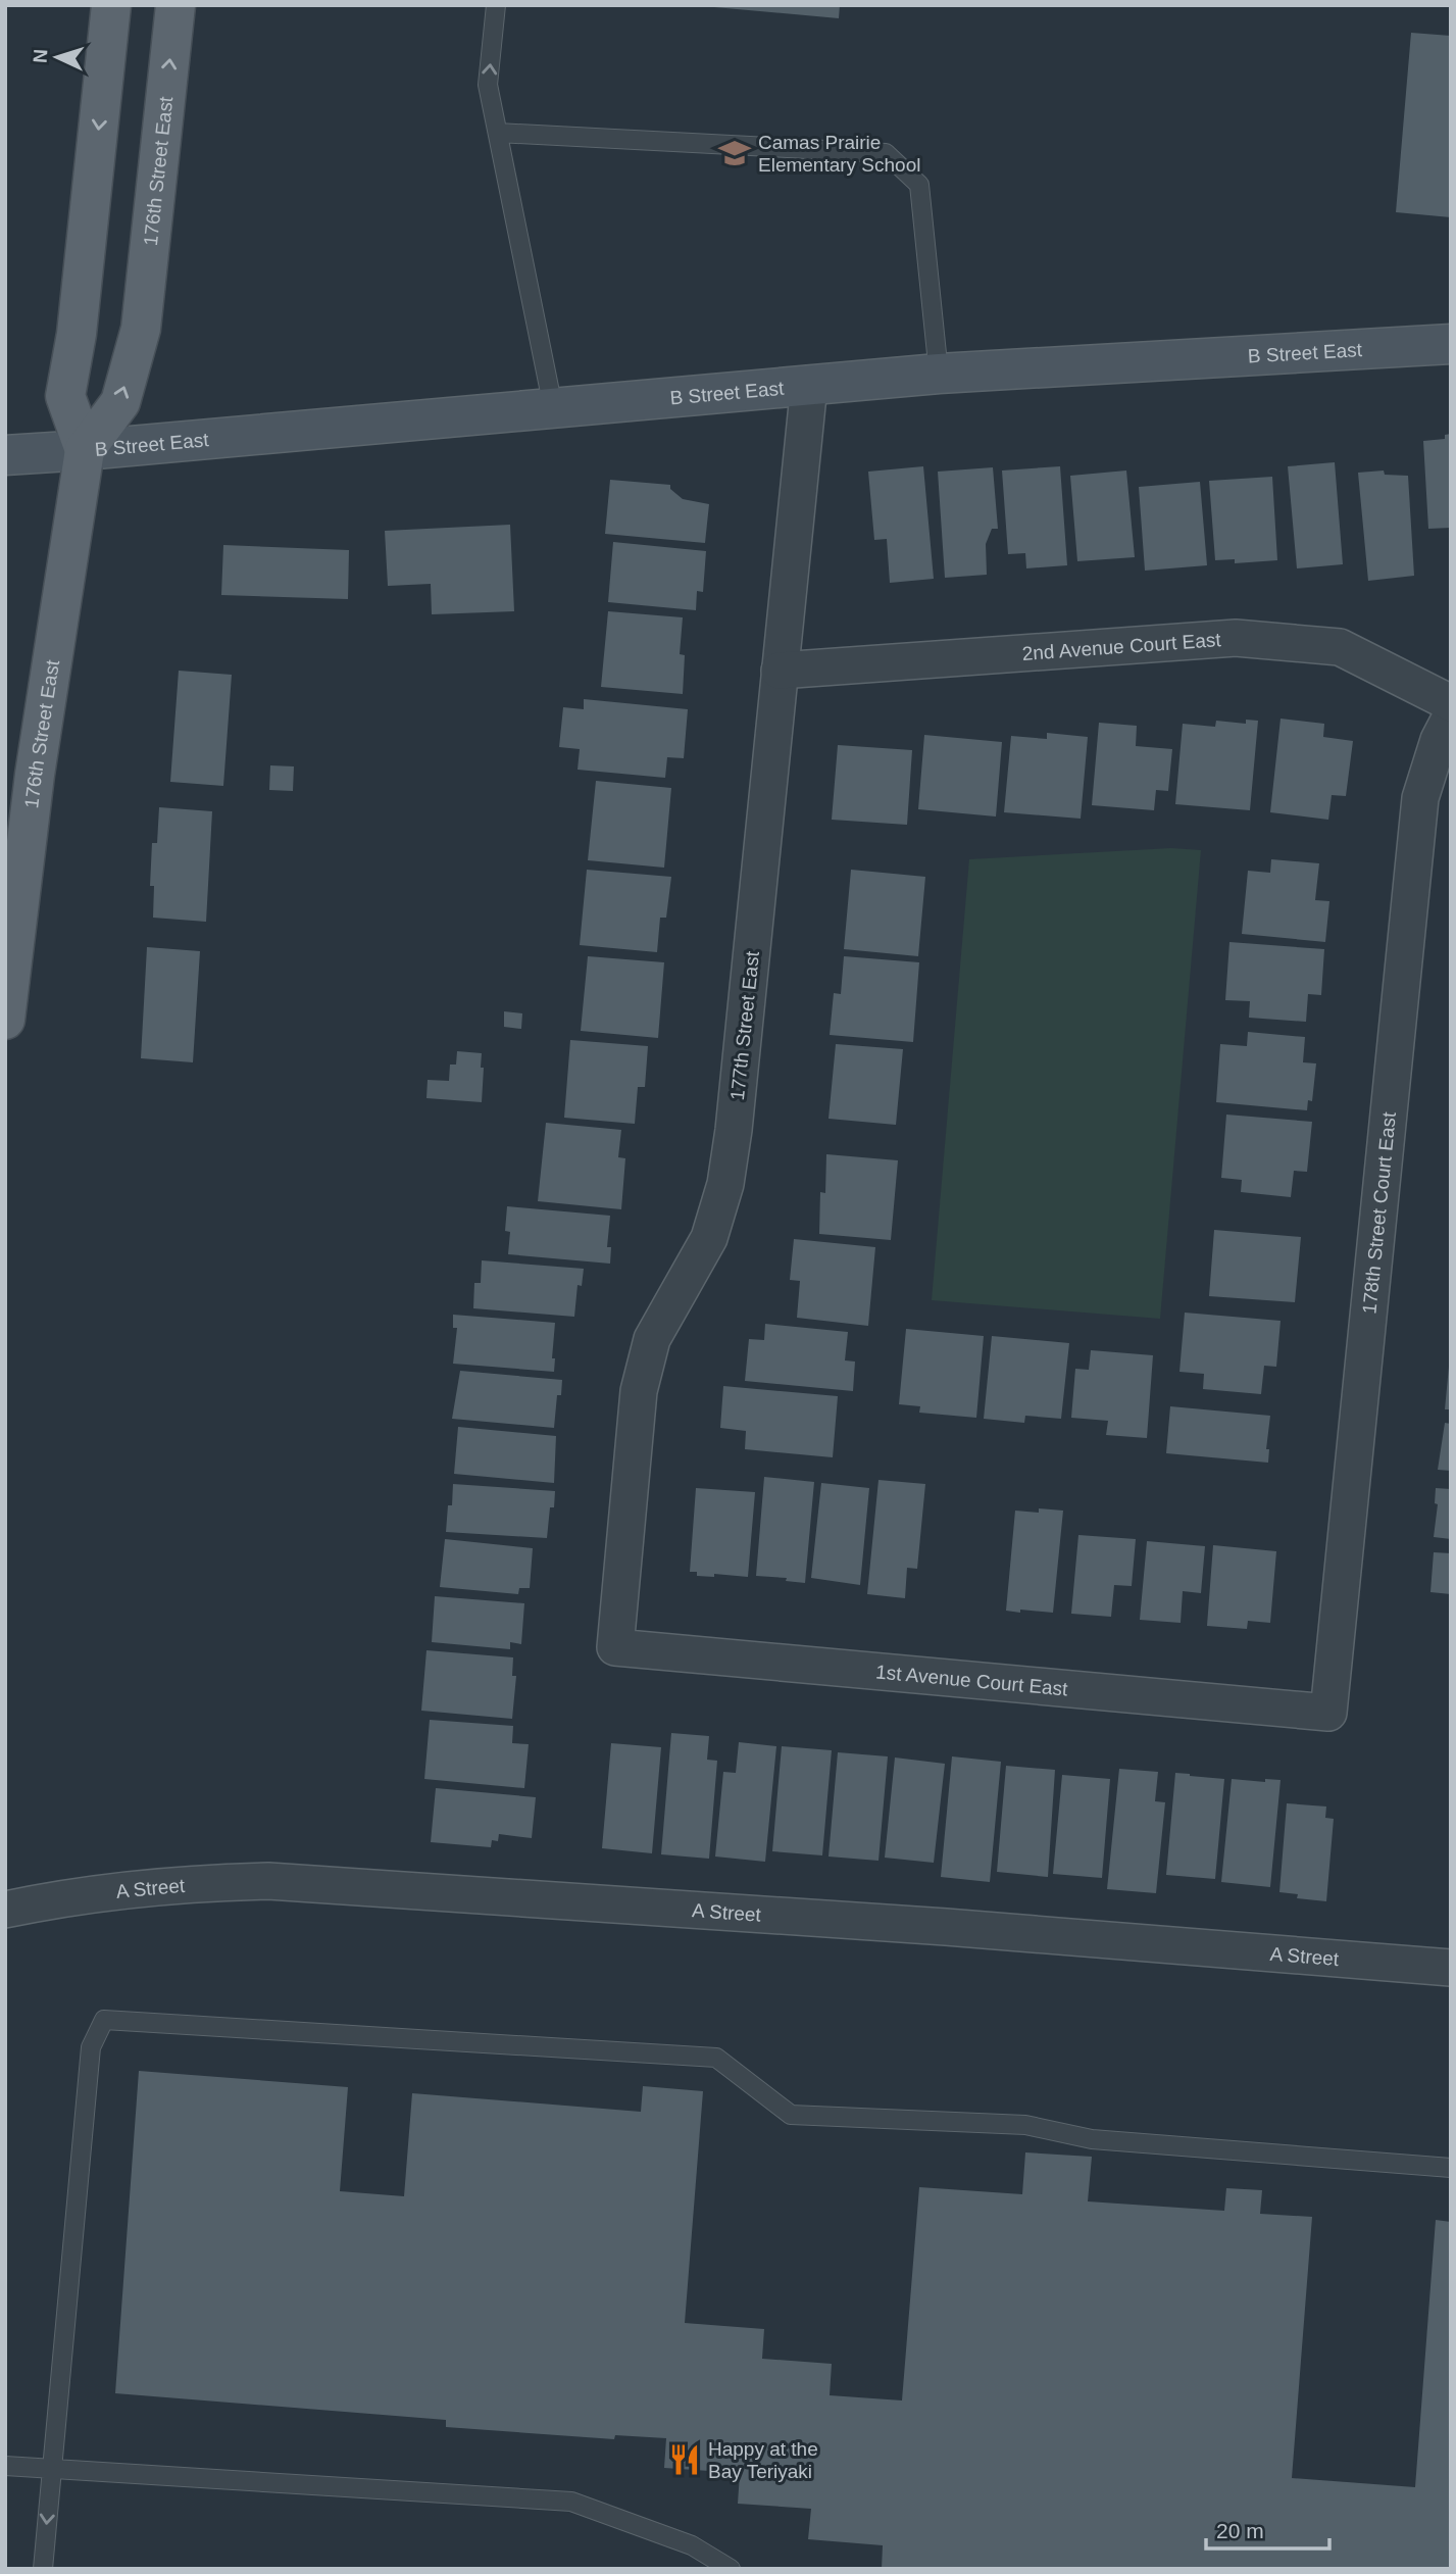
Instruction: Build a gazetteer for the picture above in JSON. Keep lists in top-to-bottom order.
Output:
{
  "streets": {
    "main road": ["176th Street East"],
    "street": [
      "B Street East",
      "2nd Avenue Court East",
      "177th Street East",
      "178th Street Court East",
      "1st Avenue Court East",
      "A Street"
    ]
  },
  "crossings": [
    ["176th Street East", "B Street East"],
    ["B Street East", "177th Street East"],
    ["2nd Avenue Court East", "177th Street East"],
    ["177th Street East", "1st Avenue Court East"],
    ["178th Street Court East", "1st Avenue Court East"]
  ],
  "places": {
    "school or university": ["Camas Prairie Elementary School"],
    "restaurant": ["Happy at the Bay Teriyaki"]
  },
  "scale_bar": "20 m",
  "north": "left"
}
